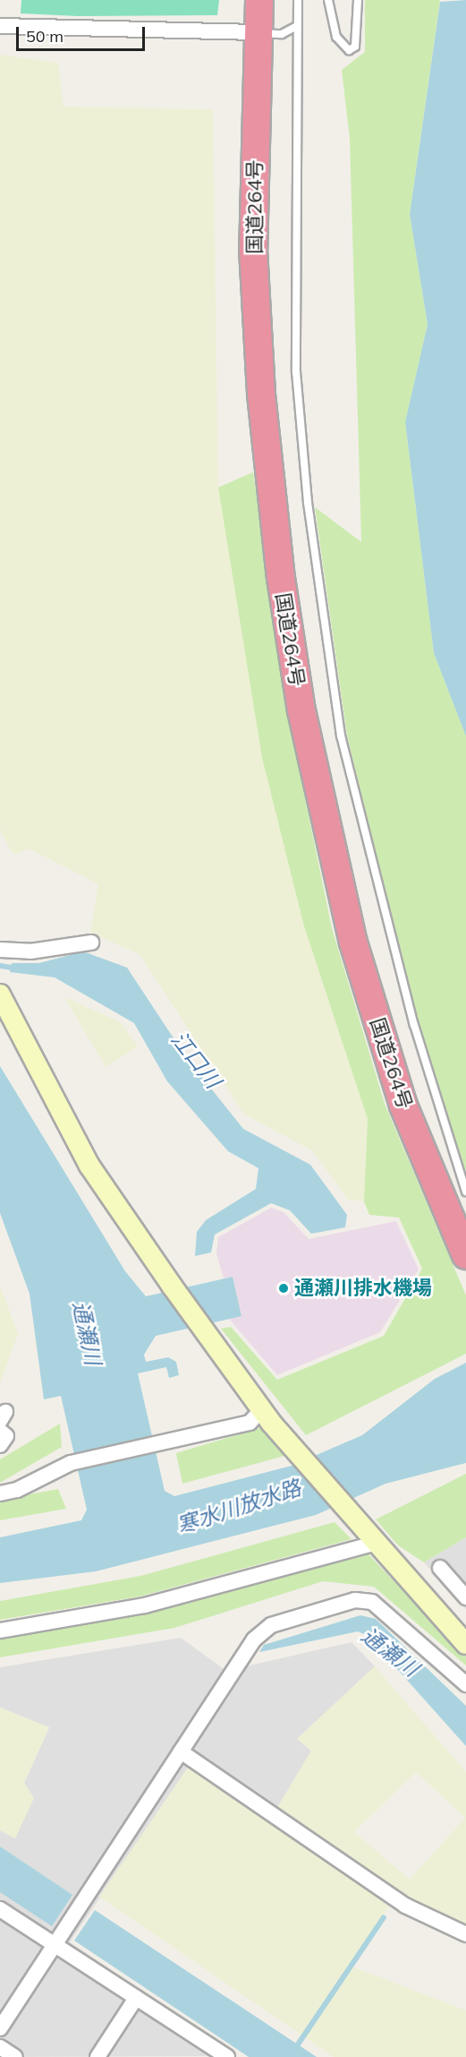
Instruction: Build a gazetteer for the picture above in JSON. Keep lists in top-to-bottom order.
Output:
{
  "streets": {
    "highway": ["国道264号"]
  },
  "water": ["江口川", "通瀬川", "寒水川放水路"],
  "places": ["通瀬川排水機場"],
  "scale_bar": "50 m"
}
